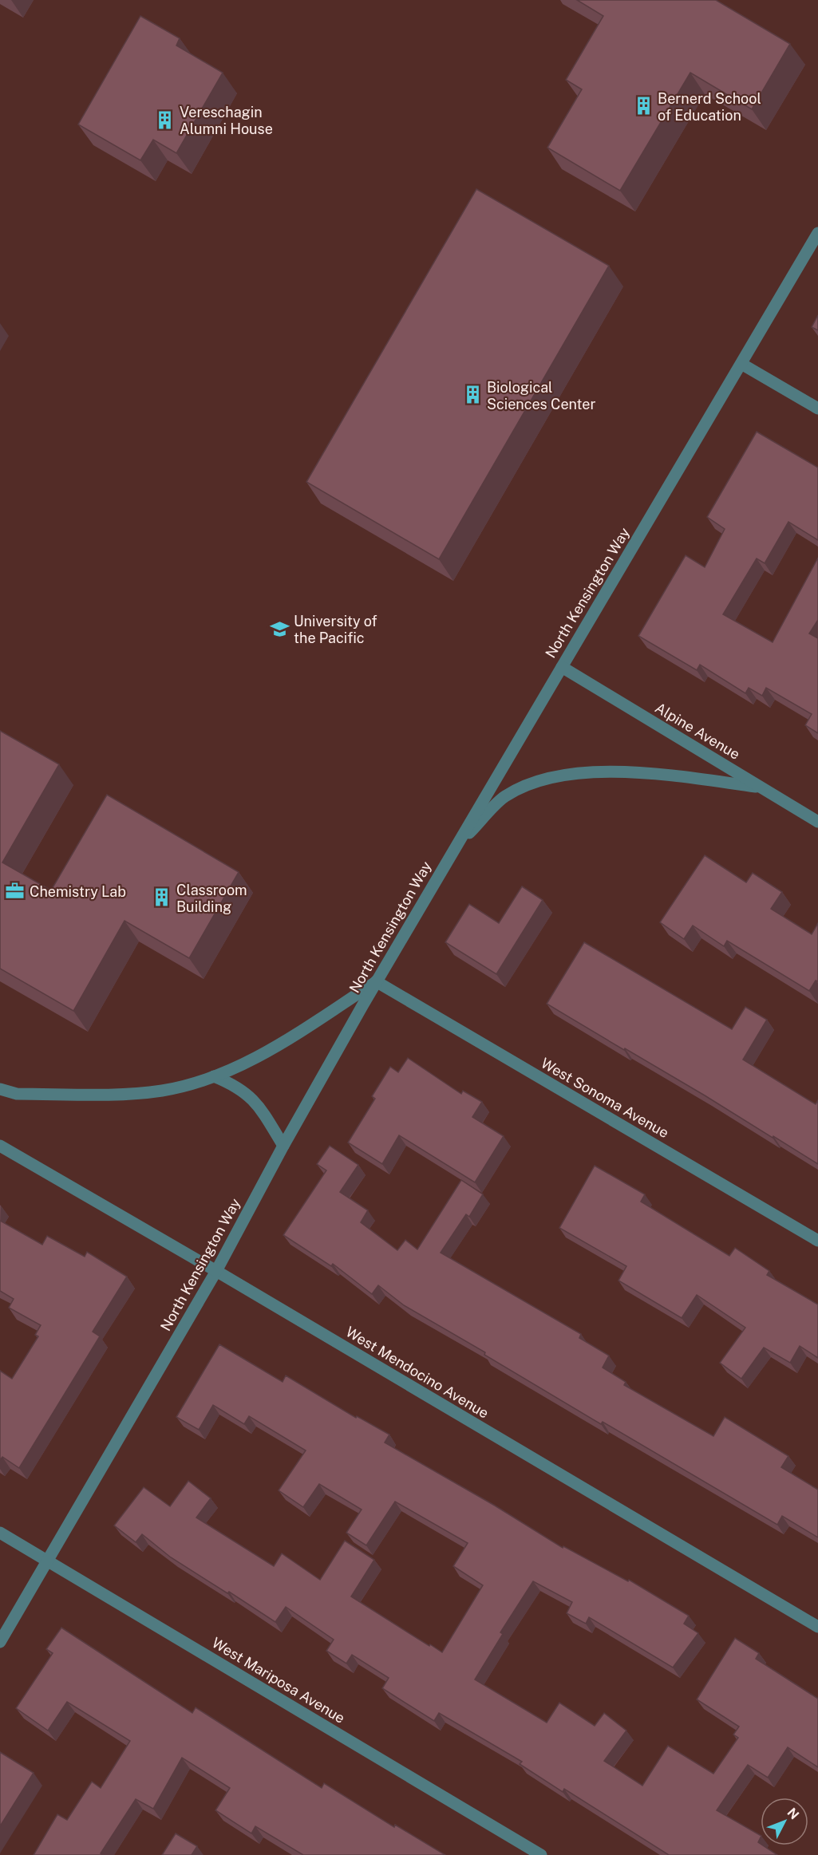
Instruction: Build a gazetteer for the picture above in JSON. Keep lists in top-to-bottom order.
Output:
{
  "streets": {
    "street": [
      "North Kensington Way",
      "Alpine Avenue",
      "West Sonoma Avenue",
      "West Mendocino Avenue",
      "West Mariposa Avenue"
    ]
  },
  "crossings": [
    ["North Kensington Way", "Alpine Avenue"],
    ["North Kensington Way", "West Sonoma Avenue"],
    ["North Kensington Way", "West Mendocino Avenue"],
    ["North Kensington Way", "West Mariposa Avenue"]
  ],
  "places": {
    "building": [
      "Bernerd School of Education",
      "Vereschagin Alumni House",
      "Biological Sciences Center",
      "Classroom Building"
    ],
    "school or university": ["University of the Pacific"],
    "office": ["Chemistry Lab"]
  },
  "north": "top right"
}
